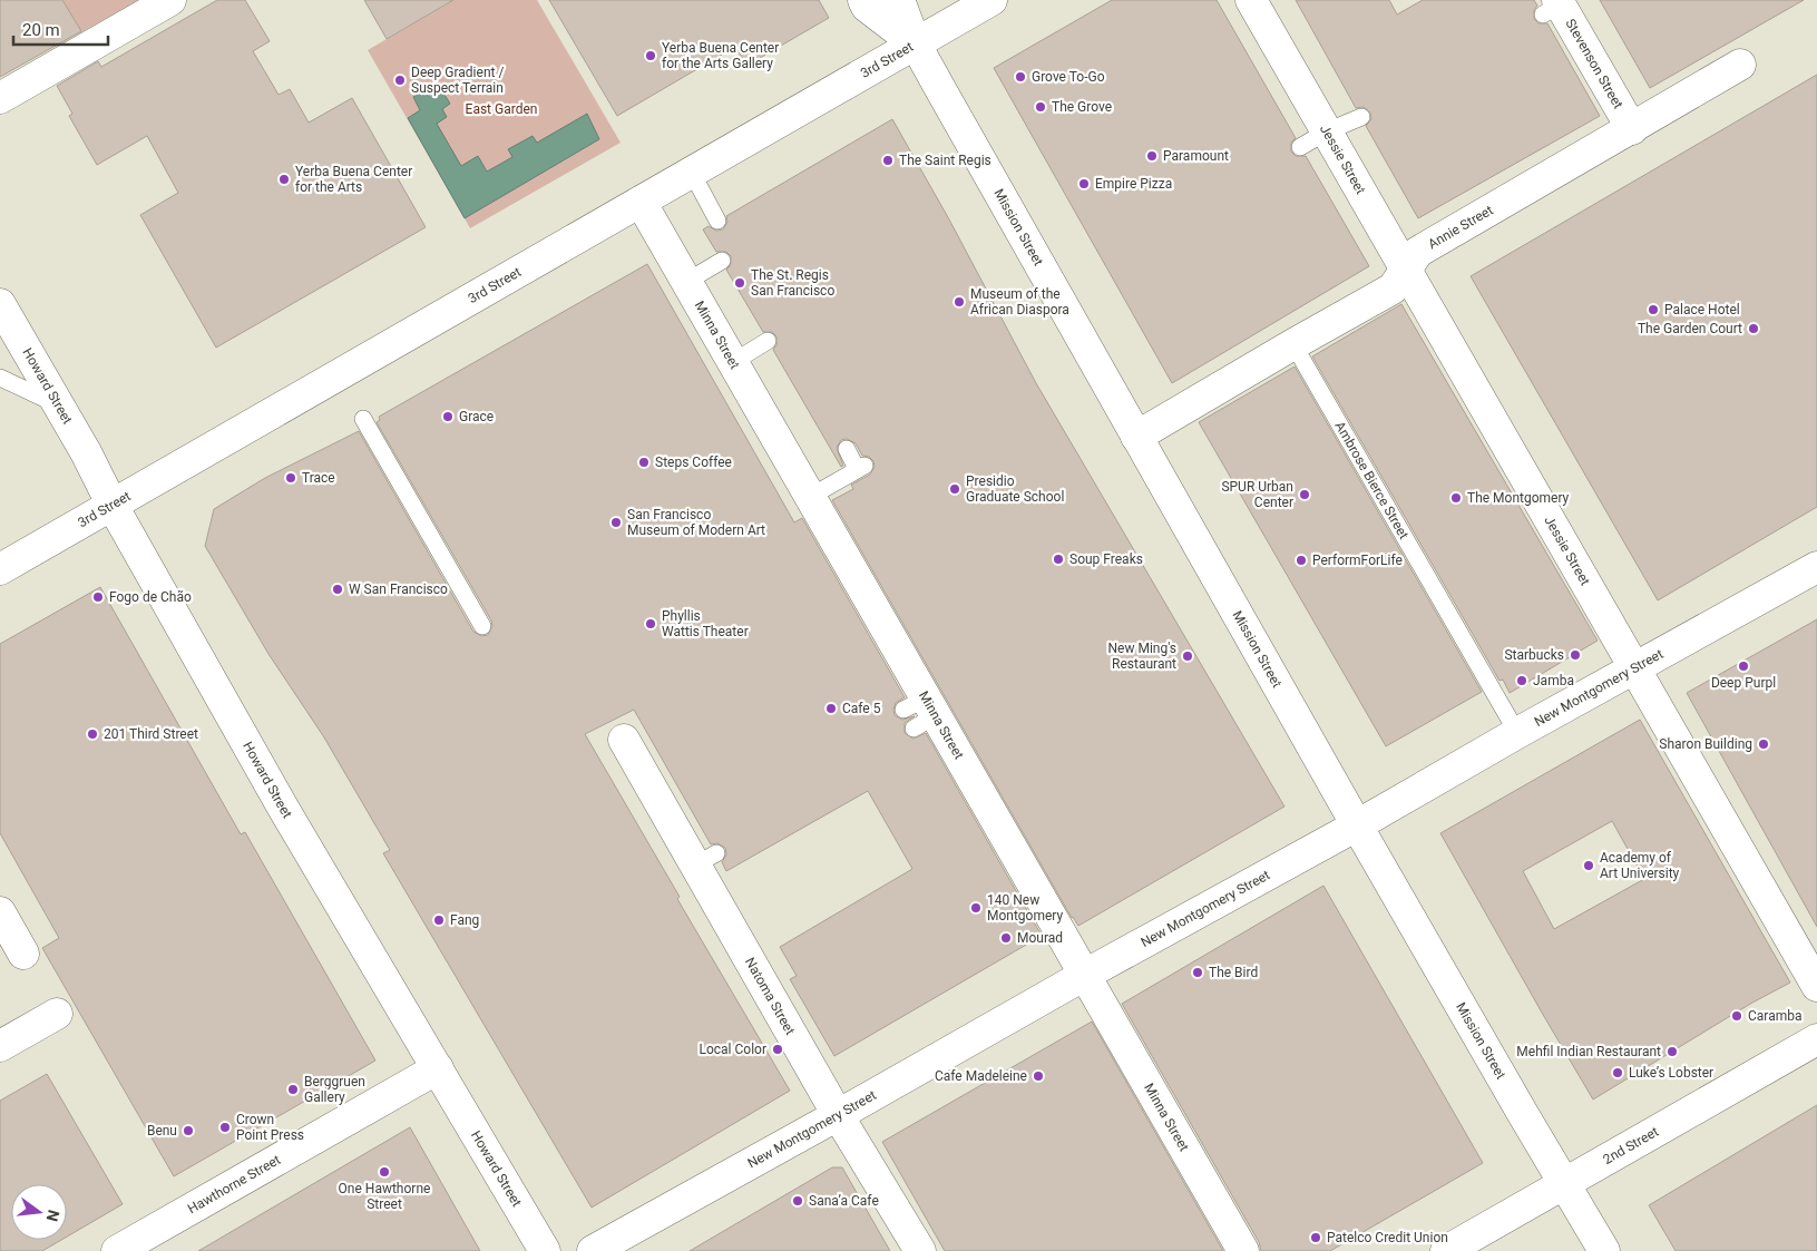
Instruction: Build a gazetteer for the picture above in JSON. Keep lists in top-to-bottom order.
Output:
{
  "streets": {
    "street": [
      "3rd Street",
      "Stevenson Street",
      "Jessie Street",
      "Mission Street",
      "Annie Street",
      "Minna Street",
      "Howard Street",
      "New Montgomery Street",
      "Natoma Street",
      "2nd Street",
      "Hawthorne Street"
    ],
    "lane": ["Ambrose Bierce Street"]
  },
  "crossings": [
    ["3rd Street", "Mission Street"],
    ["3rd Street", "Minna Street"],
    ["3rd Street", "Howard Street"],
    ["Stevenson Street", "Annie Street"],
    ["Jessie Street", "Annie Street"],
    ["Jessie Street", "New Montgomery Street"],
    ["Mission Street", "Annie Street"],
    ["Mission Street", "New Montgomery Street"],
    ["Mission Street", "2nd Street"],
    ["Annie Street", "Ambrose Bierce Street"],
    ["Minna Street", "New Montgomery Street"],
    ["Howard Street", "Hawthorne Street"],
    ["Ambrose Bierce Street", "New Montgomery Street"],
    ["New Montgomery Street", "Natoma Street"]
  ],
  "parks": ["East Garden"],
  "places": [
    "Yerba Buena Center for the Arts Gallery",
    "Grove To-Go",
    "Deep Gradient / Suspect Terrain",
    "The Grove",
    "Paramount",
    "The Saint Regis",
    "Yerba Buena Center for the Arts",
    "Empire Pizza",
    "The St. Regis San Francisco",
    "Museum of the African Diaspora",
    "Palace Hotel",
    "The Garden Court",
    "Grace",
    "Steps Coffee",
    "Trace",
    "Presidio Graduate School",
    "SPUR Urban Center",
    "The Montgomery",
    "San Francisco Museum of Modern Art",
    "Soup Freaks",
    "PerformForLife",
    "W San Francisco",
    "Fogo de Chão",
    "Phyllis Wattis Theater",
    "Starbucks",
    "New Ming's Restaurant",
    "Deep Purpl",
    "Jamba",
    "Cafe 5",
    "201 Third Street",
    "Sharon Building",
    "Academy of Art University",
    "140 New Montgomery",
    "Fang",
    "Mourad",
    "The Bird",
    "Caramba",
    "Local Color",
    "Mehfil Indian Restaurant",
    "Luke’s Lobster",
    "Cafe Madeleine",
    "Berggruen Gallery",
    "Crown Point Press",
    "Benu",
    "One Hawthorne Street",
    "Sana’a Cafe",
    "Patelco Credit Union"
  ],
  "scale_bar": "20 m",
  "north": "right"
}
